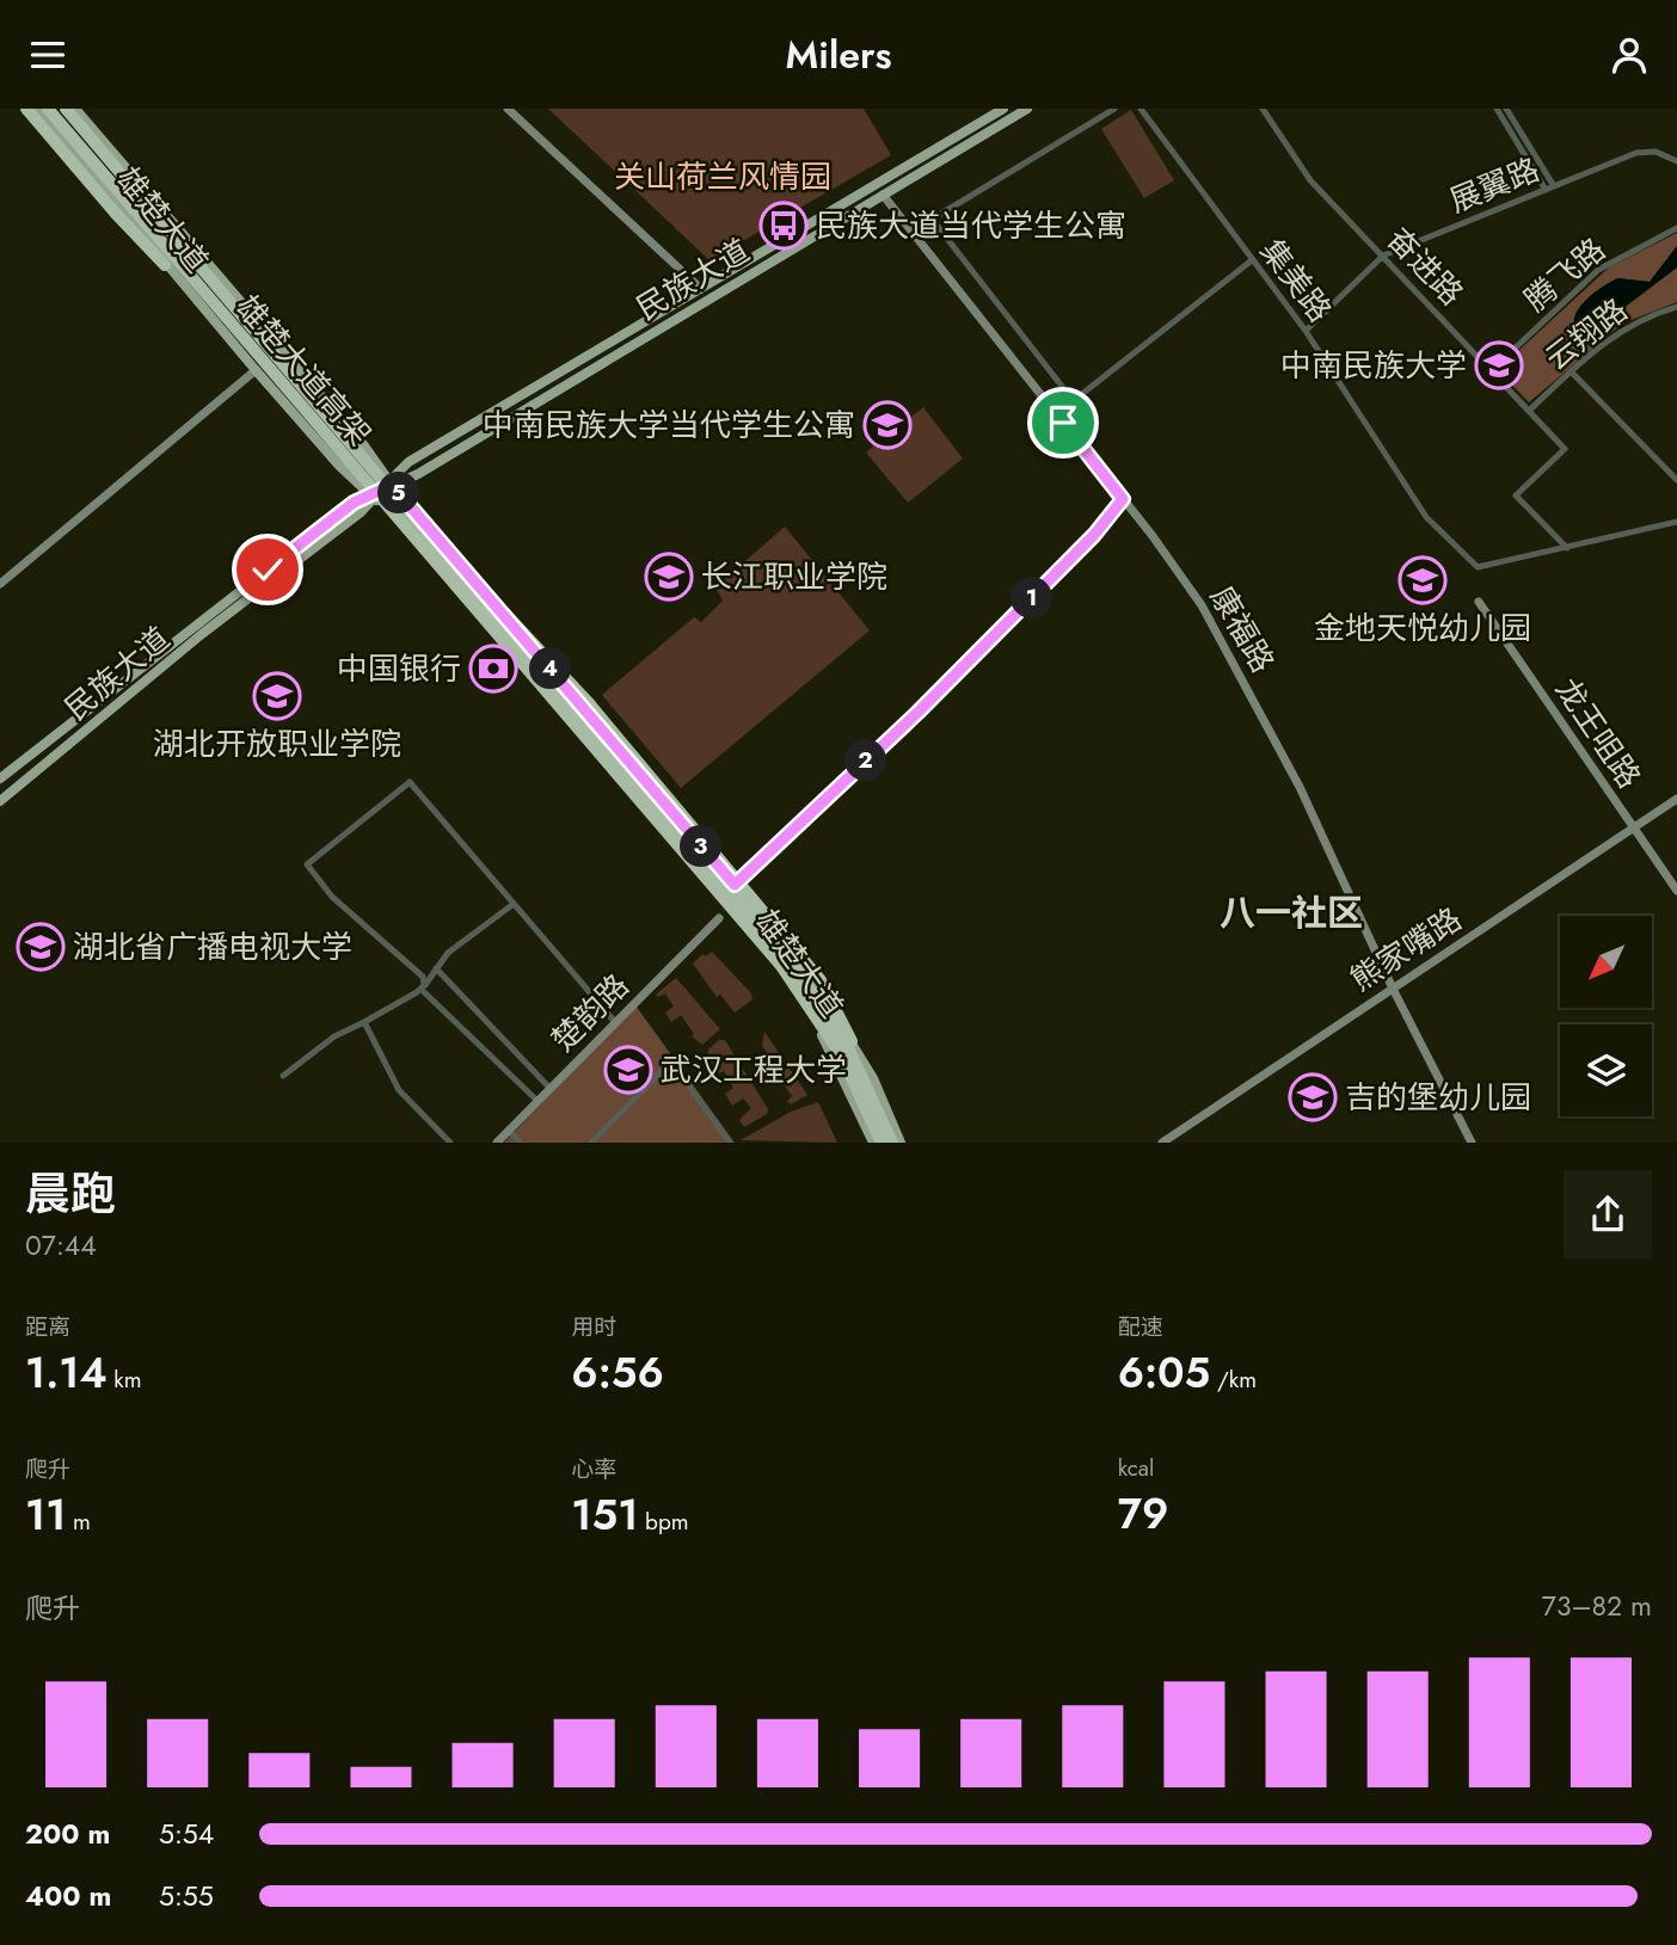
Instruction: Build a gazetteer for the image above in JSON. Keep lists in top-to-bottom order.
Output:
{
  "streets": {
    "highway": ["雄楚大道高架"],
    "main road": ["雄楚大道", "民族大道"],
    "street": [
      "展翼路",
      "奋进路",
      "腾飞路",
      "集美路",
      "云翔路",
      "康福路",
      "龙王咀路",
      "熊家嘴路",
      "楚韵路"
    ]
  },
  "crossings": [
    ["展翼路", "奋进路"],
    ["展翼路", "集美路"],
    ["雄楚大道", "民族大道"],
    ["奋进路", "腾飞路"],
    ["奋进路", "集美路"],
    ["奋进路", "云翔路"],
    ["民族大道", "康福路"],
    ["康福路", "熊家嘴路"],
    ["龙王咀路", "熊家嘴路"]
  ],
  "districts": ["八一社区"],
  "parks": ["关山荷兰风情园"],
  "places": {
    "bus stop": ["民族大道当代学生公寓"],
    "school or university": [
      "中南民族大学",
      "中南民族大学当代学生公寓",
      "长江职业学院",
      "金地天悦幼儿园",
      "湖北开放职业学院",
      "湖北省广播电视大学",
      "武汉工程大学",
      "吉的堡幼儿园"
    ],
    "bank": ["中国银行"]
  },
  "north": "bottom left",
  "page": {
    "header": "Milers",
    "pins": [
      "5",
      "1",
      "4",
      "2",
      "3"
    ],
    "heading": ["晨跑", "07:44"],
    "stats": [
      ["距离", "1.14 km"],
      ["用时", "6:56"],
      ["配速", "6:05 /km"],
      ["爬升", "11 m"],
      ["心率", "151 bpm"],
      ["kcal", "79"]
    ],
    "chart": ["爬升", "73–82 m"],
    "list": [
      {
        "name": "200 m",
        "note": "5:54"
      },
      {
        "name": "400 m",
        "note": "5:55"
      }
    ]
  }
}
